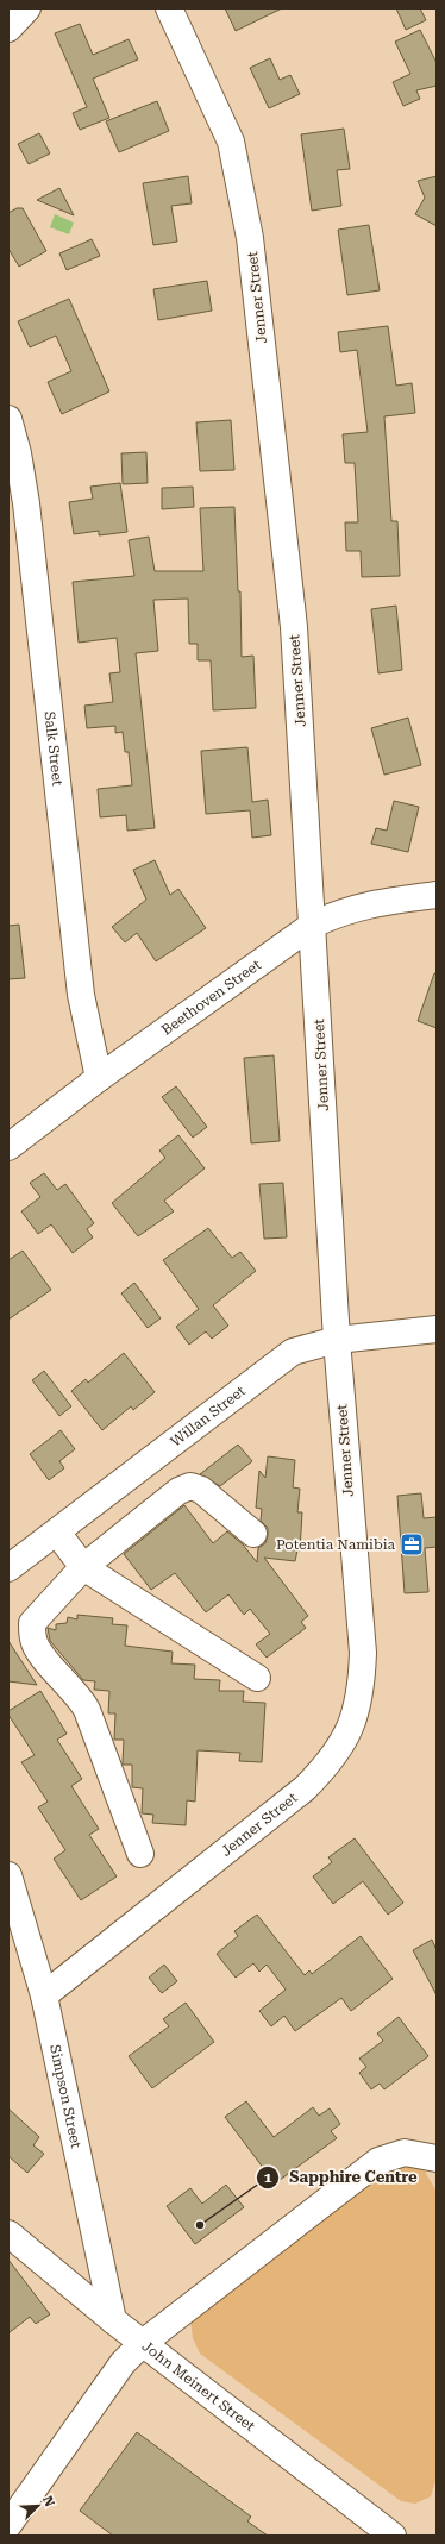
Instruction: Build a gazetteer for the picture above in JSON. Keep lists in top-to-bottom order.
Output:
{
  "streets": {
    "street": [
      "Jenner Street",
      "Salk Street",
      "Beethoven Street",
      "Willan Street",
      "Simpson Street",
      "John Meinert Street"
    ]
  },
  "crossings": [
    ["Jenner Street", "Beethoven Street"],
    ["Jenner Street", "Willan Street"],
    ["Jenner Street", "Simpson Street"],
    ["Salk Street", "Beethoven Street"],
    ["Simpson Street", "John Meinert Street"]
  ],
  "places": {
    "office": ["Potentia Namibia"],
    "other": ["Sapphire Centre"]
  },
  "north": "top right"
}
